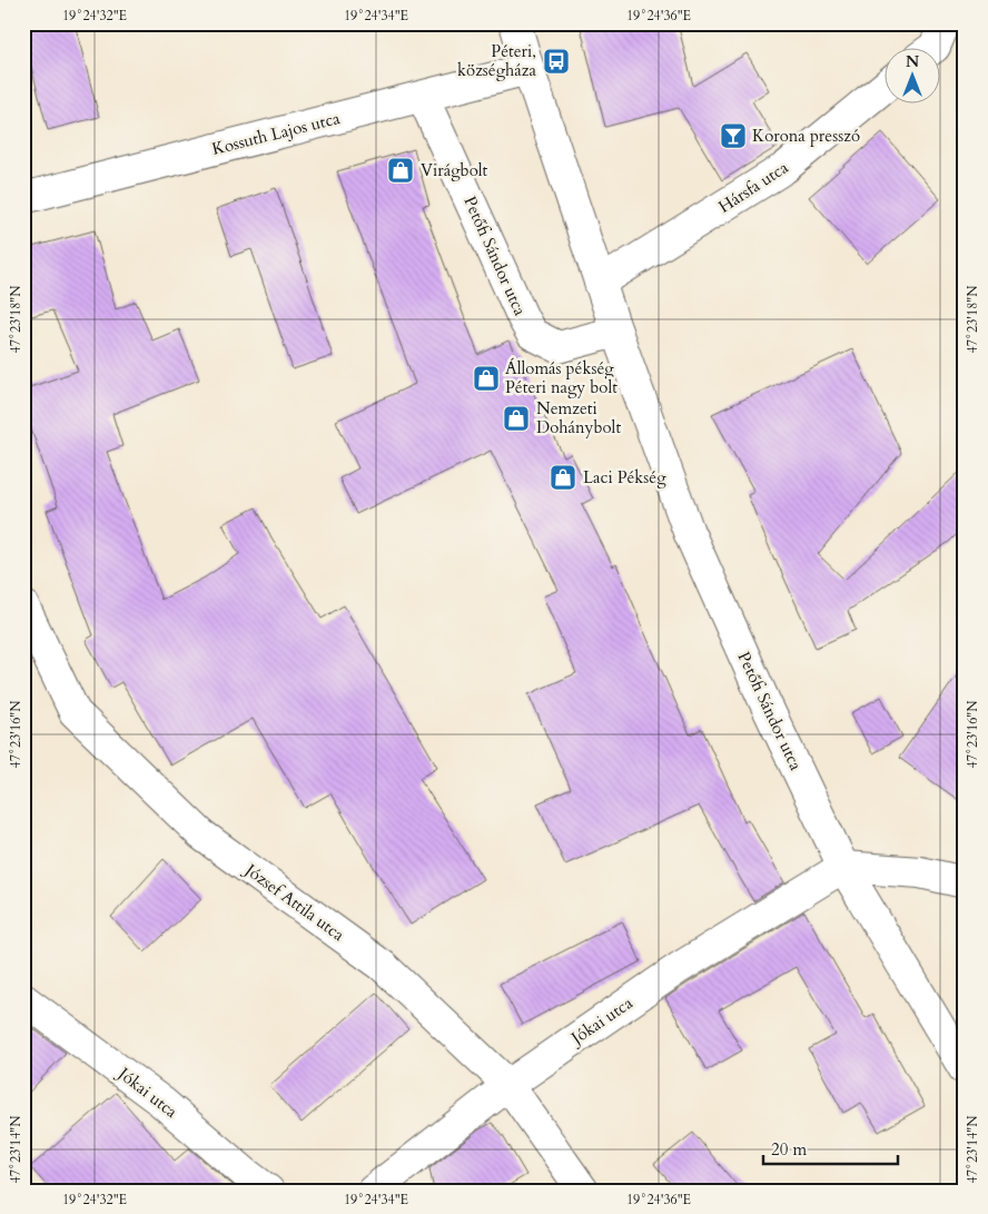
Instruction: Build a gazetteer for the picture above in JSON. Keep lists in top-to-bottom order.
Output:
{
  "streets": {
    "street": [
      "Kossuth Lajos utca",
      "Hársfa utca",
      "Petőfi Sándor utca",
      "József Attila utca",
      "Jókai utca"
    ]
  },
  "crossings": [
    ["Kossuth Lajos utca", "Petőfi Sándor utca"],
    ["Hársfa utca", "Petőfi Sándor utca"],
    ["Petőfi Sándor utca", "Jókai utca"],
    ["József Attila utca", "Jókai utca"]
  ],
  "places": {
    "bus stop": ["Péteri, községháza"],
    "bar": ["Korona presszó"],
    "shop": [
      "Virágbolt",
      "Állomás pékség Péteri nagy bolt",
      "Nemzeti Dohánybolt",
      "Laci Pékség"
    ]
  },
  "scale_bar": "20 m",
  "north": "top",
  "coordinates": [
    "19°24'32\"E",
    "19°24'34\"E",
    "19°24'36\"E",
    "47°23'18\"N",
    "47°23'16\"N",
    "47°23'14\"N"
  ]
}
